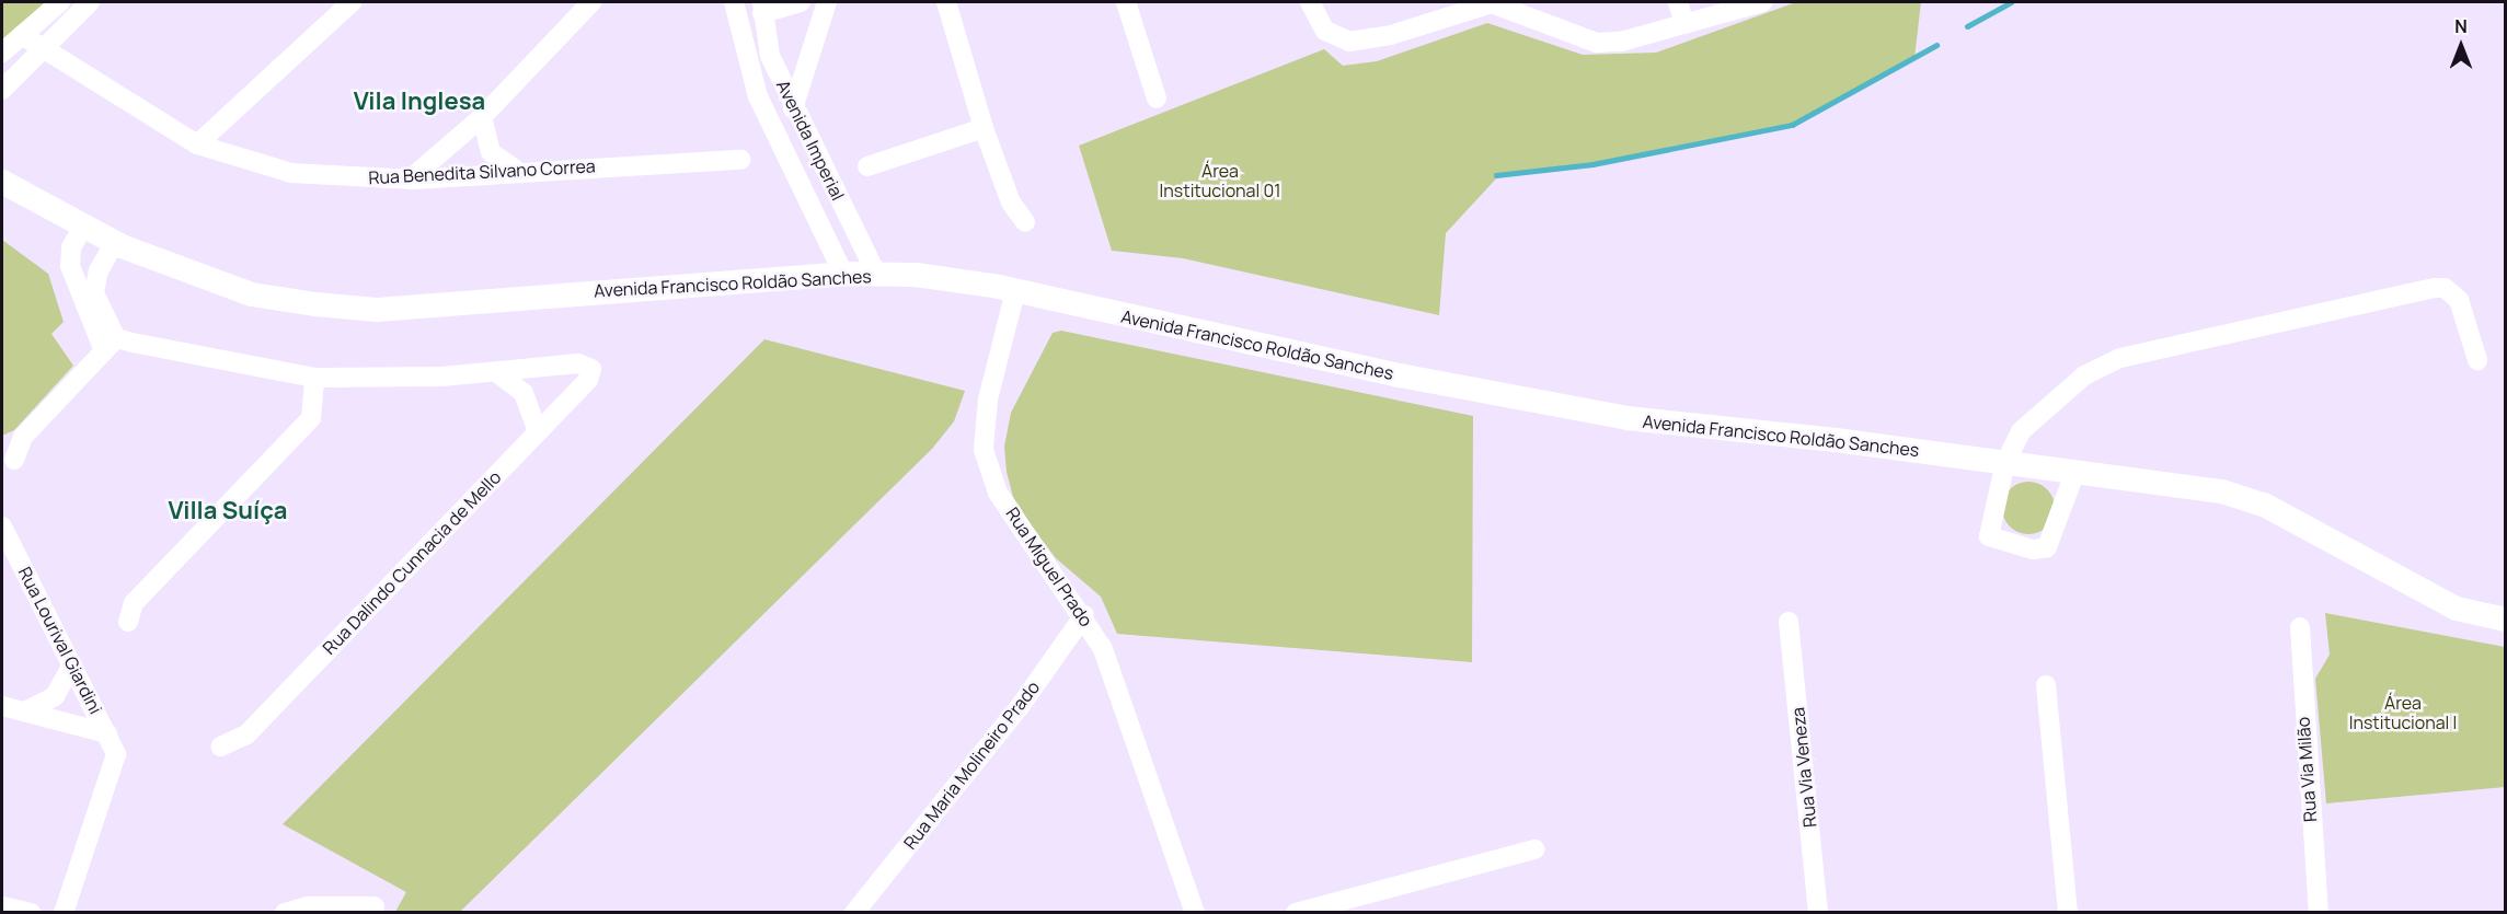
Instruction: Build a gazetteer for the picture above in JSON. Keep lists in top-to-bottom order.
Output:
{
  "streets": {
    "street": [
      "Avenida Imperial",
      "Rua Benedita Silvano Correa",
      "Avenida Francisco Roldão Sanches",
      "Rua Dalindo Cunnacia de Mello",
      "Rua Miguel Prado",
      "Rua Lourival Giardini",
      "Rua Maria Molineiro Prado",
      "Rua Via Veneza",
      "Rua Via Milão"
    ]
  },
  "crossings": [
    ["Avenida Imperial", "Avenida Francisco Roldão Sanches"],
    ["Avenida Francisco Roldão Sanches", "Rua Miguel Prado"],
    ["Rua Miguel Prado", "Rua Maria Molineiro Prado"]
  ],
  "districts": ["Vila Inglesa", "Villa Suíça"],
  "parks": ["Área Institucional 01", "Área Institucional I"],
  "north": "top"
}
